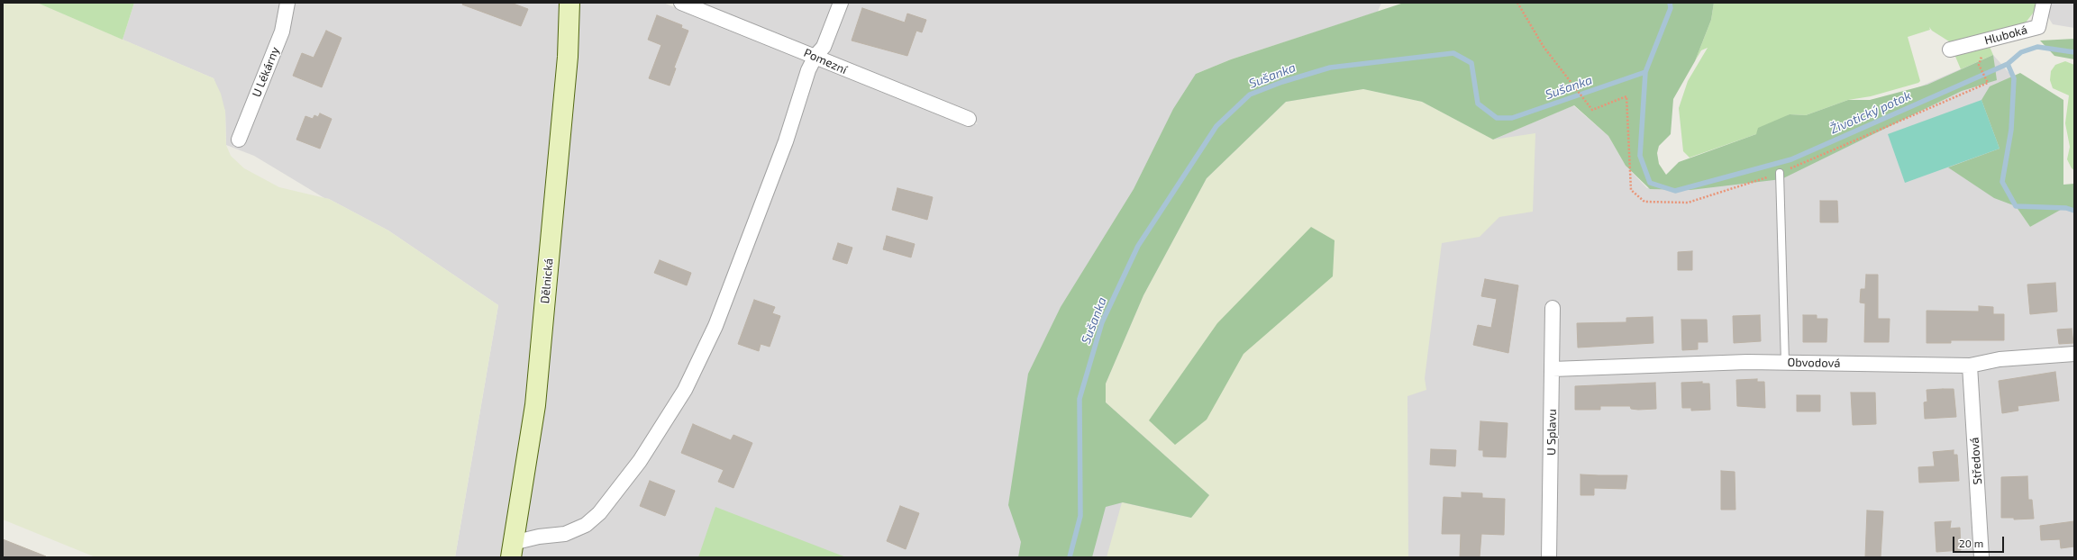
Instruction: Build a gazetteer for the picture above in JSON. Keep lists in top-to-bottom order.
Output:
{
  "streets": {
    "main road": ["Dělnická"],
    "street": [
      "Hluboká",
      "Pomezní",
      "U Lékárny",
      "Obvodová",
      "U Splavu",
      "Středová"
    ]
  },
  "crossings": [
    ["Obvodová", "U Splavu"],
    ["Obvodová", "Středová"]
  ],
  "water": ["Sušanka", "Životický potok"],
  "scale_bar": "20 m"
}
